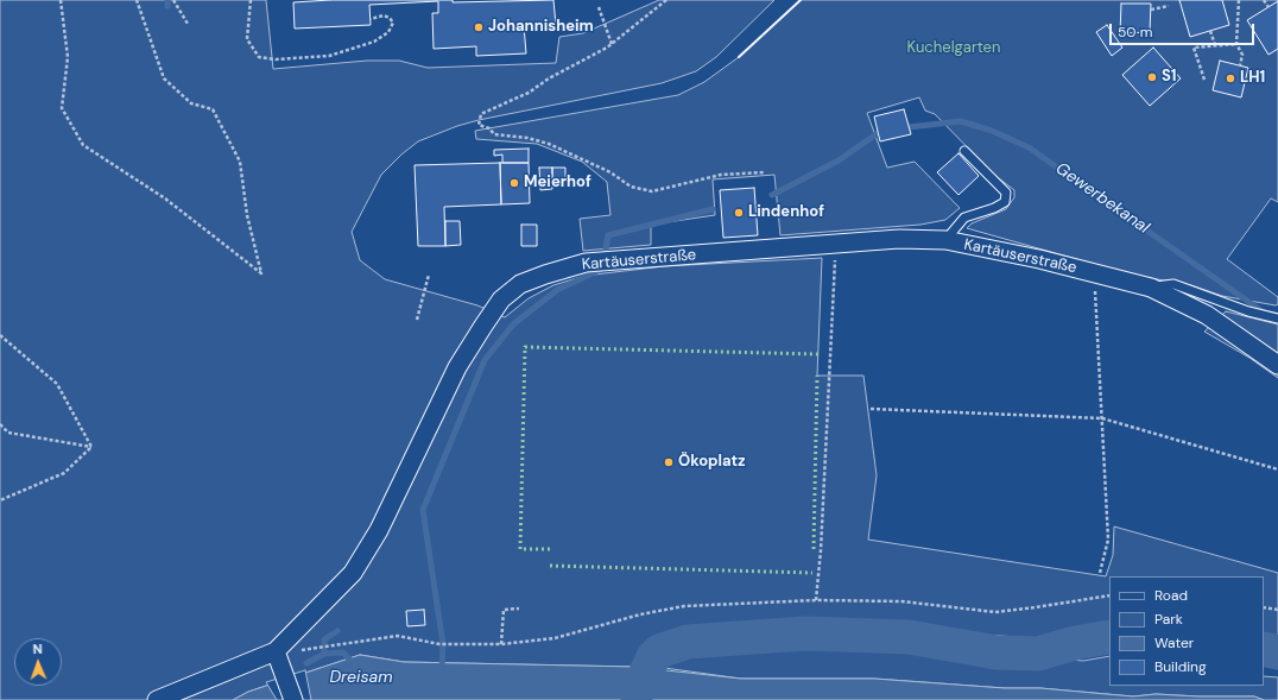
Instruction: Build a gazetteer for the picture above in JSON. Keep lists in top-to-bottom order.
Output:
{
  "streets": {
    "street": ["Kartäuserstraße"]
  },
  "water": ["Gewerbekanal", "Dreisam"],
  "parks": ["Kuchelgarten"],
  "places": [
    "Johannisheim",
    "S1",
    "LH1",
    "Meierhof",
    "Lindenhof",
    "Ökoplatz"
  ],
  "legend": [
    "Road",
    "Park",
    "Water",
    "Building"
  ],
  "scale_bar": "50 m",
  "north": "top"
}
